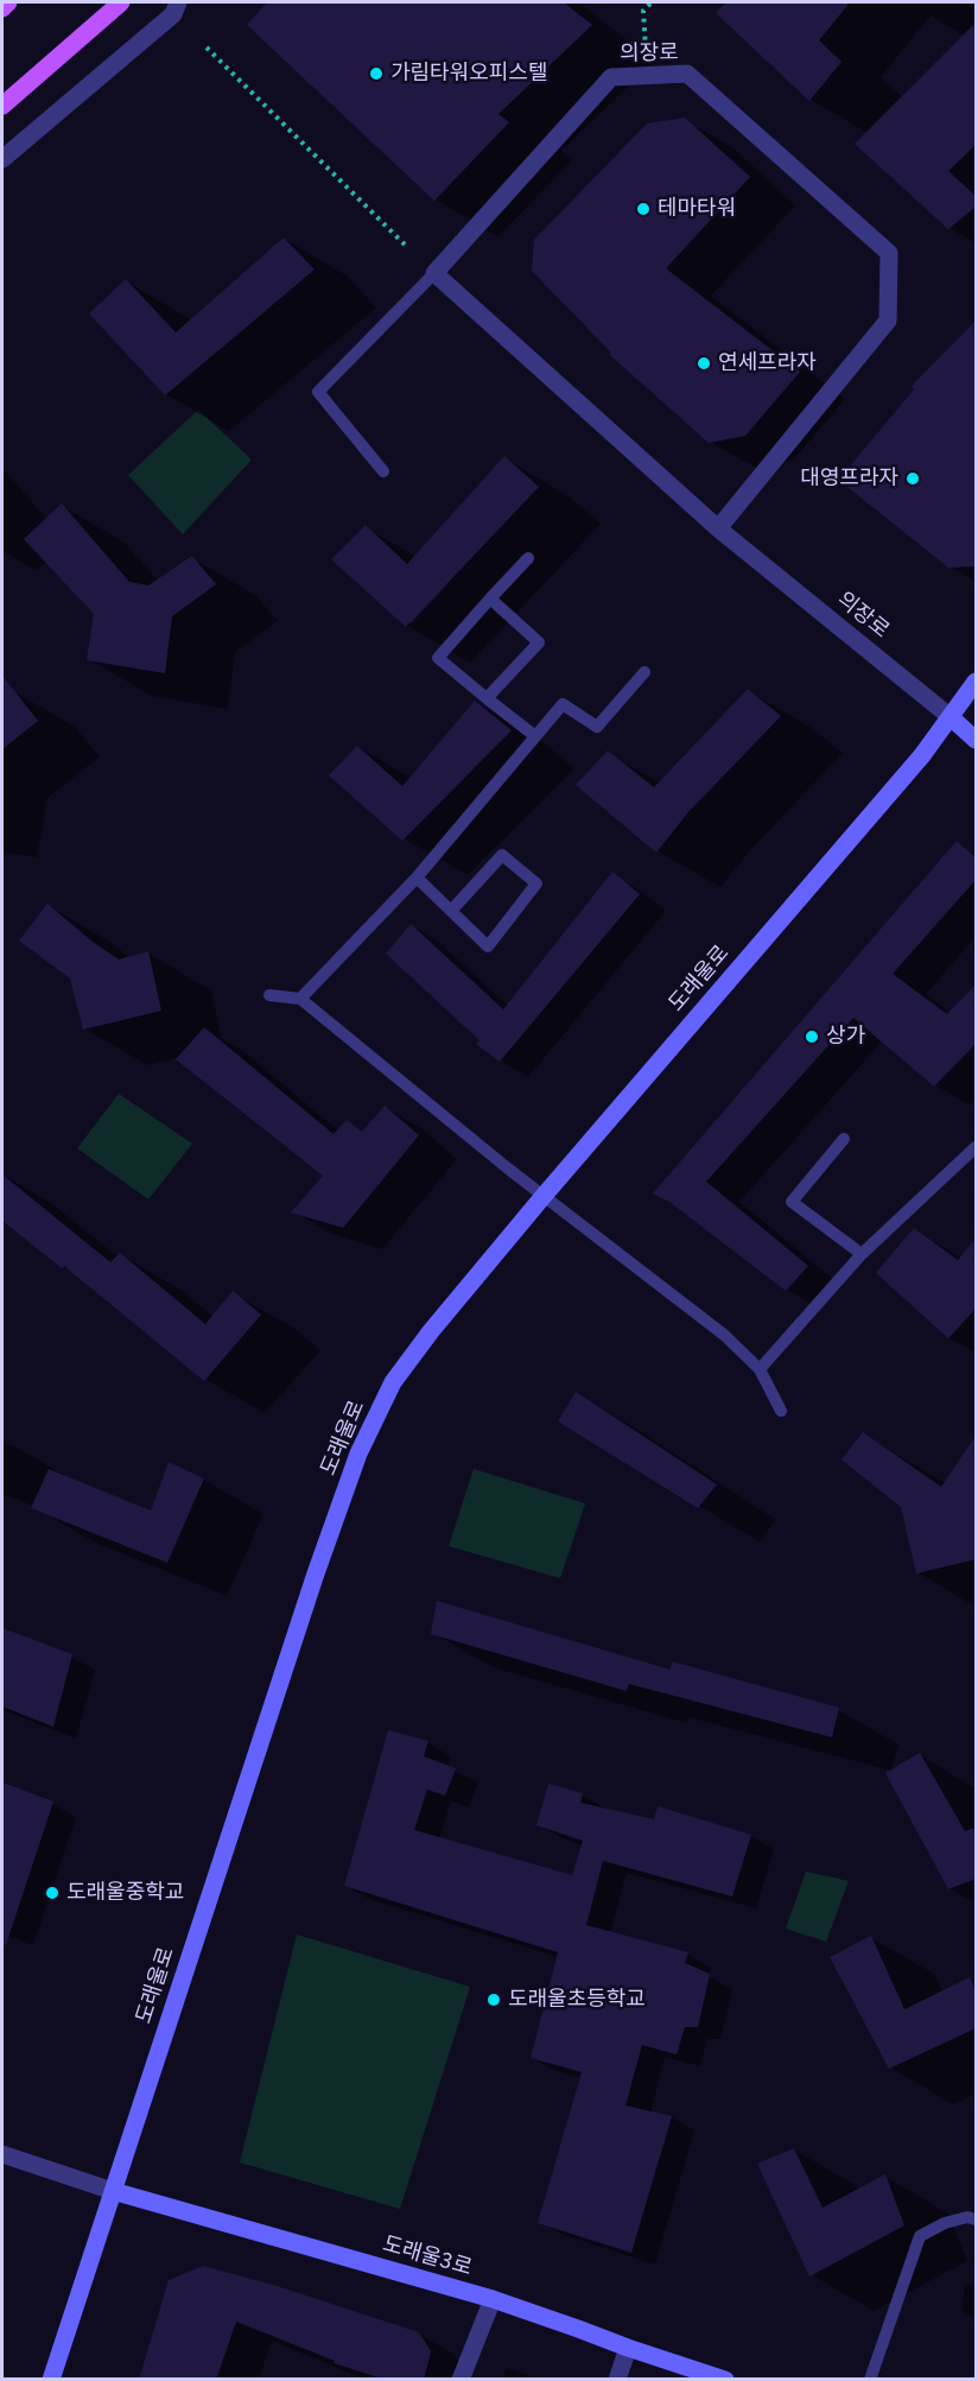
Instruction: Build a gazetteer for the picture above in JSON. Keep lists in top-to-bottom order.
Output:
{
  "streets": {
    "main road": ["의장로", "도래울로", "도래울3로"]
  },
  "crossings": [
    ["의장로", "도래울로"],
    ["도래울로", "도래울3로"]
  ],
  "places": [
    "가림타워오피스텔",
    "테마타워",
    "연세프라자",
    "대영프라자",
    "상가",
    "도래울중학교",
    "도래울초등학교"
  ]
}
